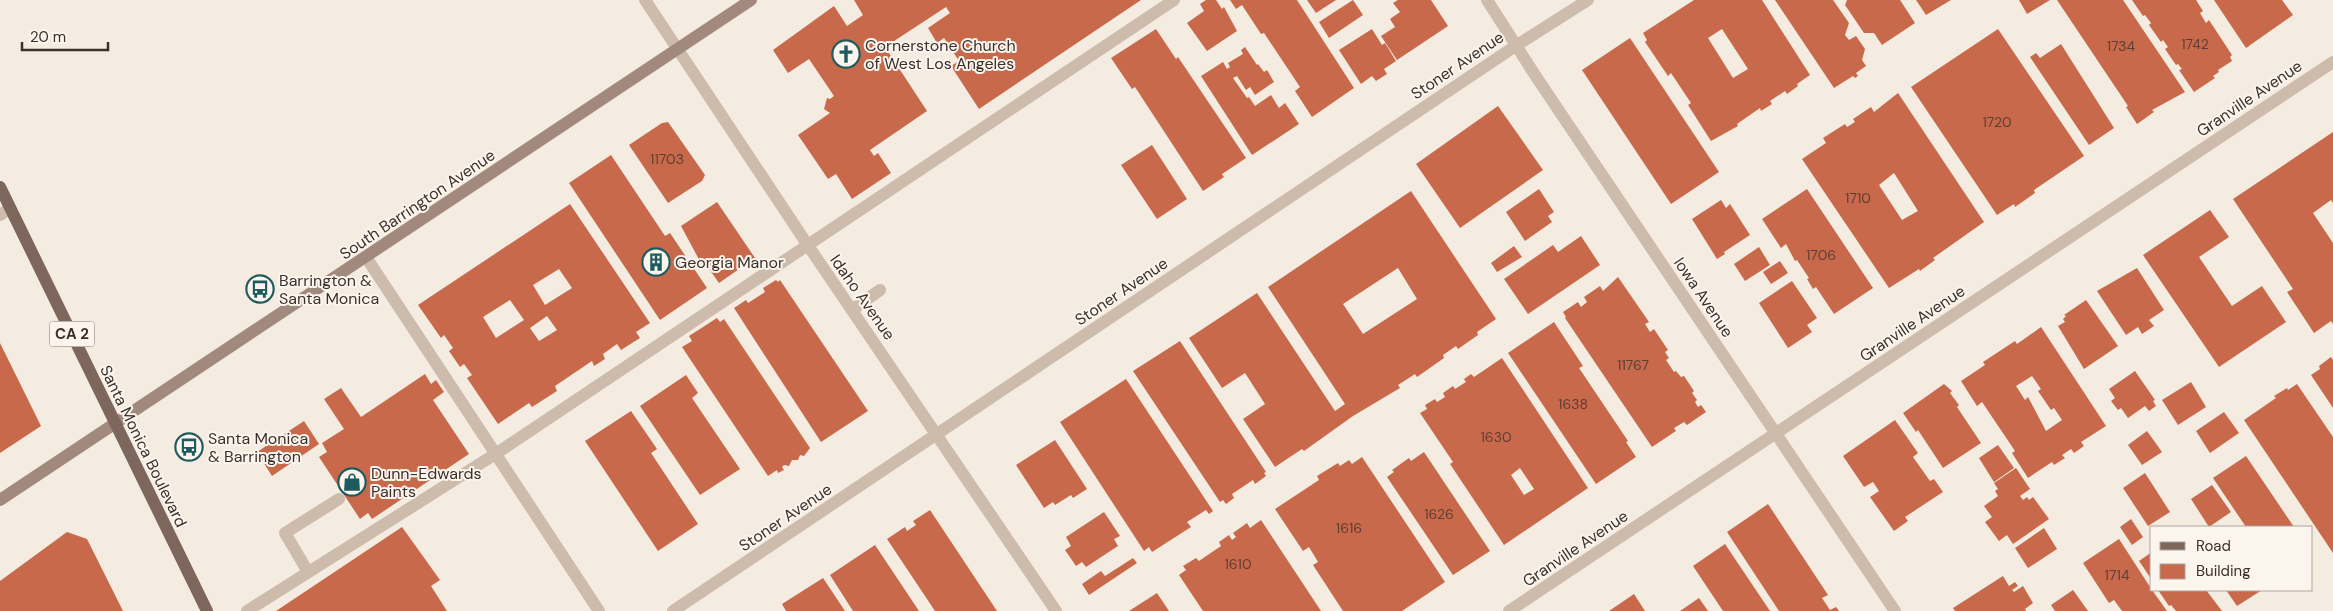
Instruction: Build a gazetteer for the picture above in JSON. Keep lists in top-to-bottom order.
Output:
{
  "streets": {
    "main road": ["CA 2", "Santa Monica Boulevard"],
    "street": [
      "Stoner Avenue",
      "Granville Avenue",
      "South Barrington Avenue",
      "Idaho Avenue",
      "Iowa Avenue"
    ]
  },
  "crossings": [
    ["Stoner Avenue", "Idaho Avenue"],
    ["Stoner Avenue", "Iowa Avenue"],
    ["Granville Avenue", "Iowa Avenue"],
    ["South Barrington Avenue", "Idaho Avenue"],
    ["South Barrington Avenue", "Santa Monica Boulevard"]
  ],
  "places": {
    "church": ["Cornerstone Church of West Los Angeles"],
    "building": ["Georgia Manor"],
    "bus stop": ["Barrington & Santa Monica", "Santa Monica & Barrington"],
    "shop": ["Dunn-Edwards Paints"]
  },
  "house_numbers": [
    "1742",
    "1734",
    "1720",
    "11703",
    "1710",
    "1706",
    "11767",
    "1638",
    "1630",
    "1626",
    "1616",
    "1610",
    "1714"
  ],
  "legend": ["Road", "Building"],
  "scale_bar": "20 m"
}
